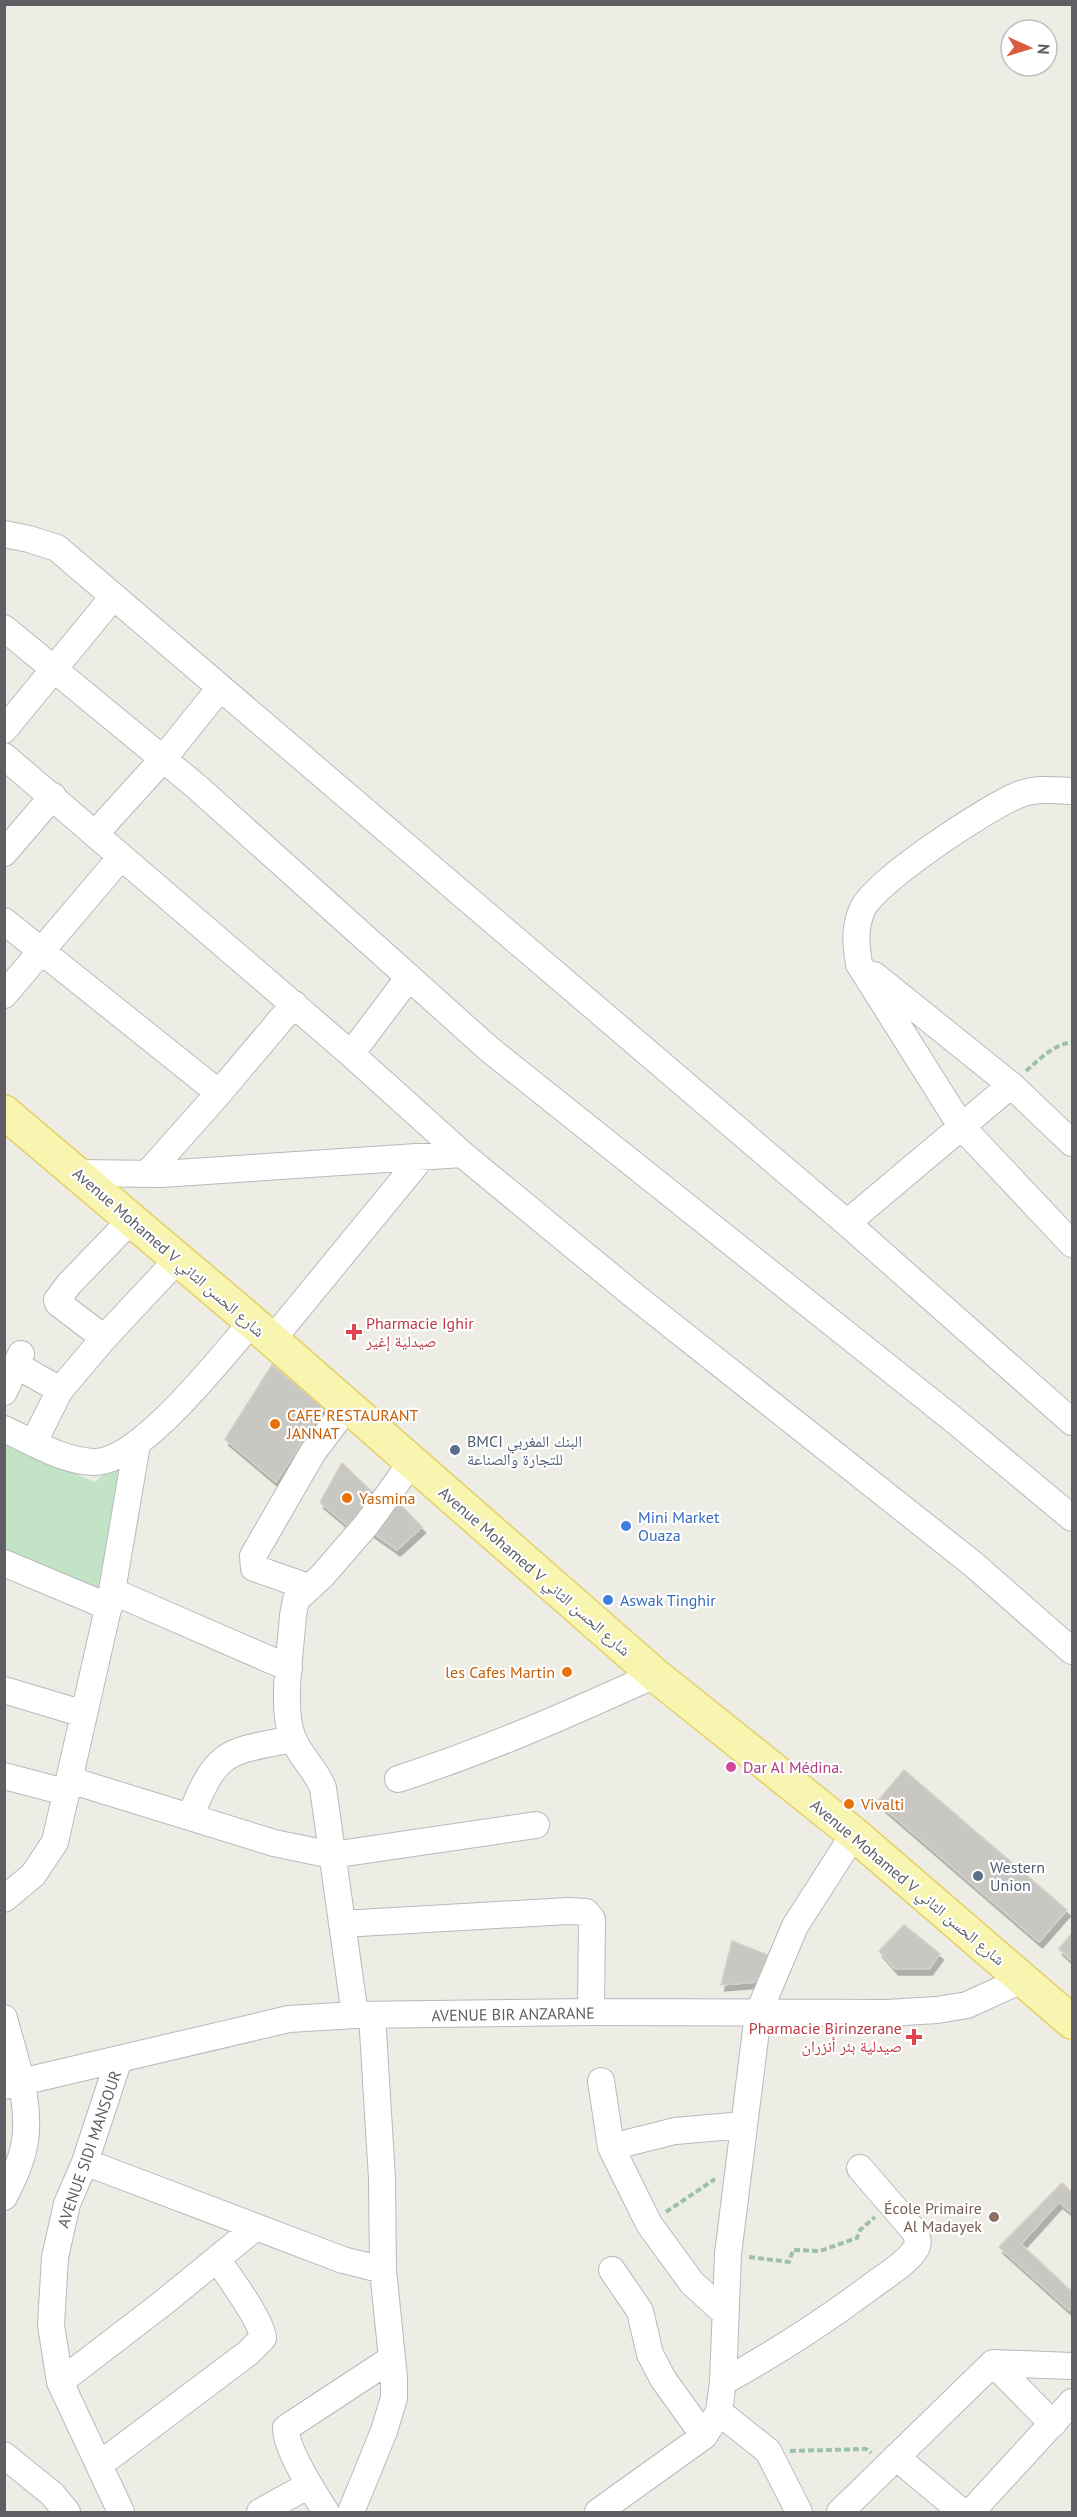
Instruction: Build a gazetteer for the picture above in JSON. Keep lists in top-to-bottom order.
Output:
{
  "streets": {
    "main road": ["Avenue Mohamed V شارع الحسن الثاني"],
    "street": ["AVENUE BIR ANZARANE", "AVENUE SIDI MANSOUR"]
  },
  "crossings": [
    ["Avenue Mohamed V شارع الحسن الثاني", "AVENUE BIR ANZARANE"],
    ["AVENUE BIR ANZARANE", "AVENUE SIDI MANSOUR"]
  ],
  "places": {
    "health": ["Pharmacie Ighir صيدلية إغير", "Pharmacie Birinzerane صيدلية بئر أنزران"],
    "other": [
      "CAFE RESTAURANT JANNAT",
      "BMCI البنك المغربي للتجارة والصناعة",
      "Yasmina",
      "Mini Market Ouaza",
      "Aswak Tinghir",
      "les Cafes Martin",
      "Dar Al Médina.",
      "Vivalti",
      "Western Union",
      "École Primaire Al Madayek"
    ]
  },
  "north": "right"
}
